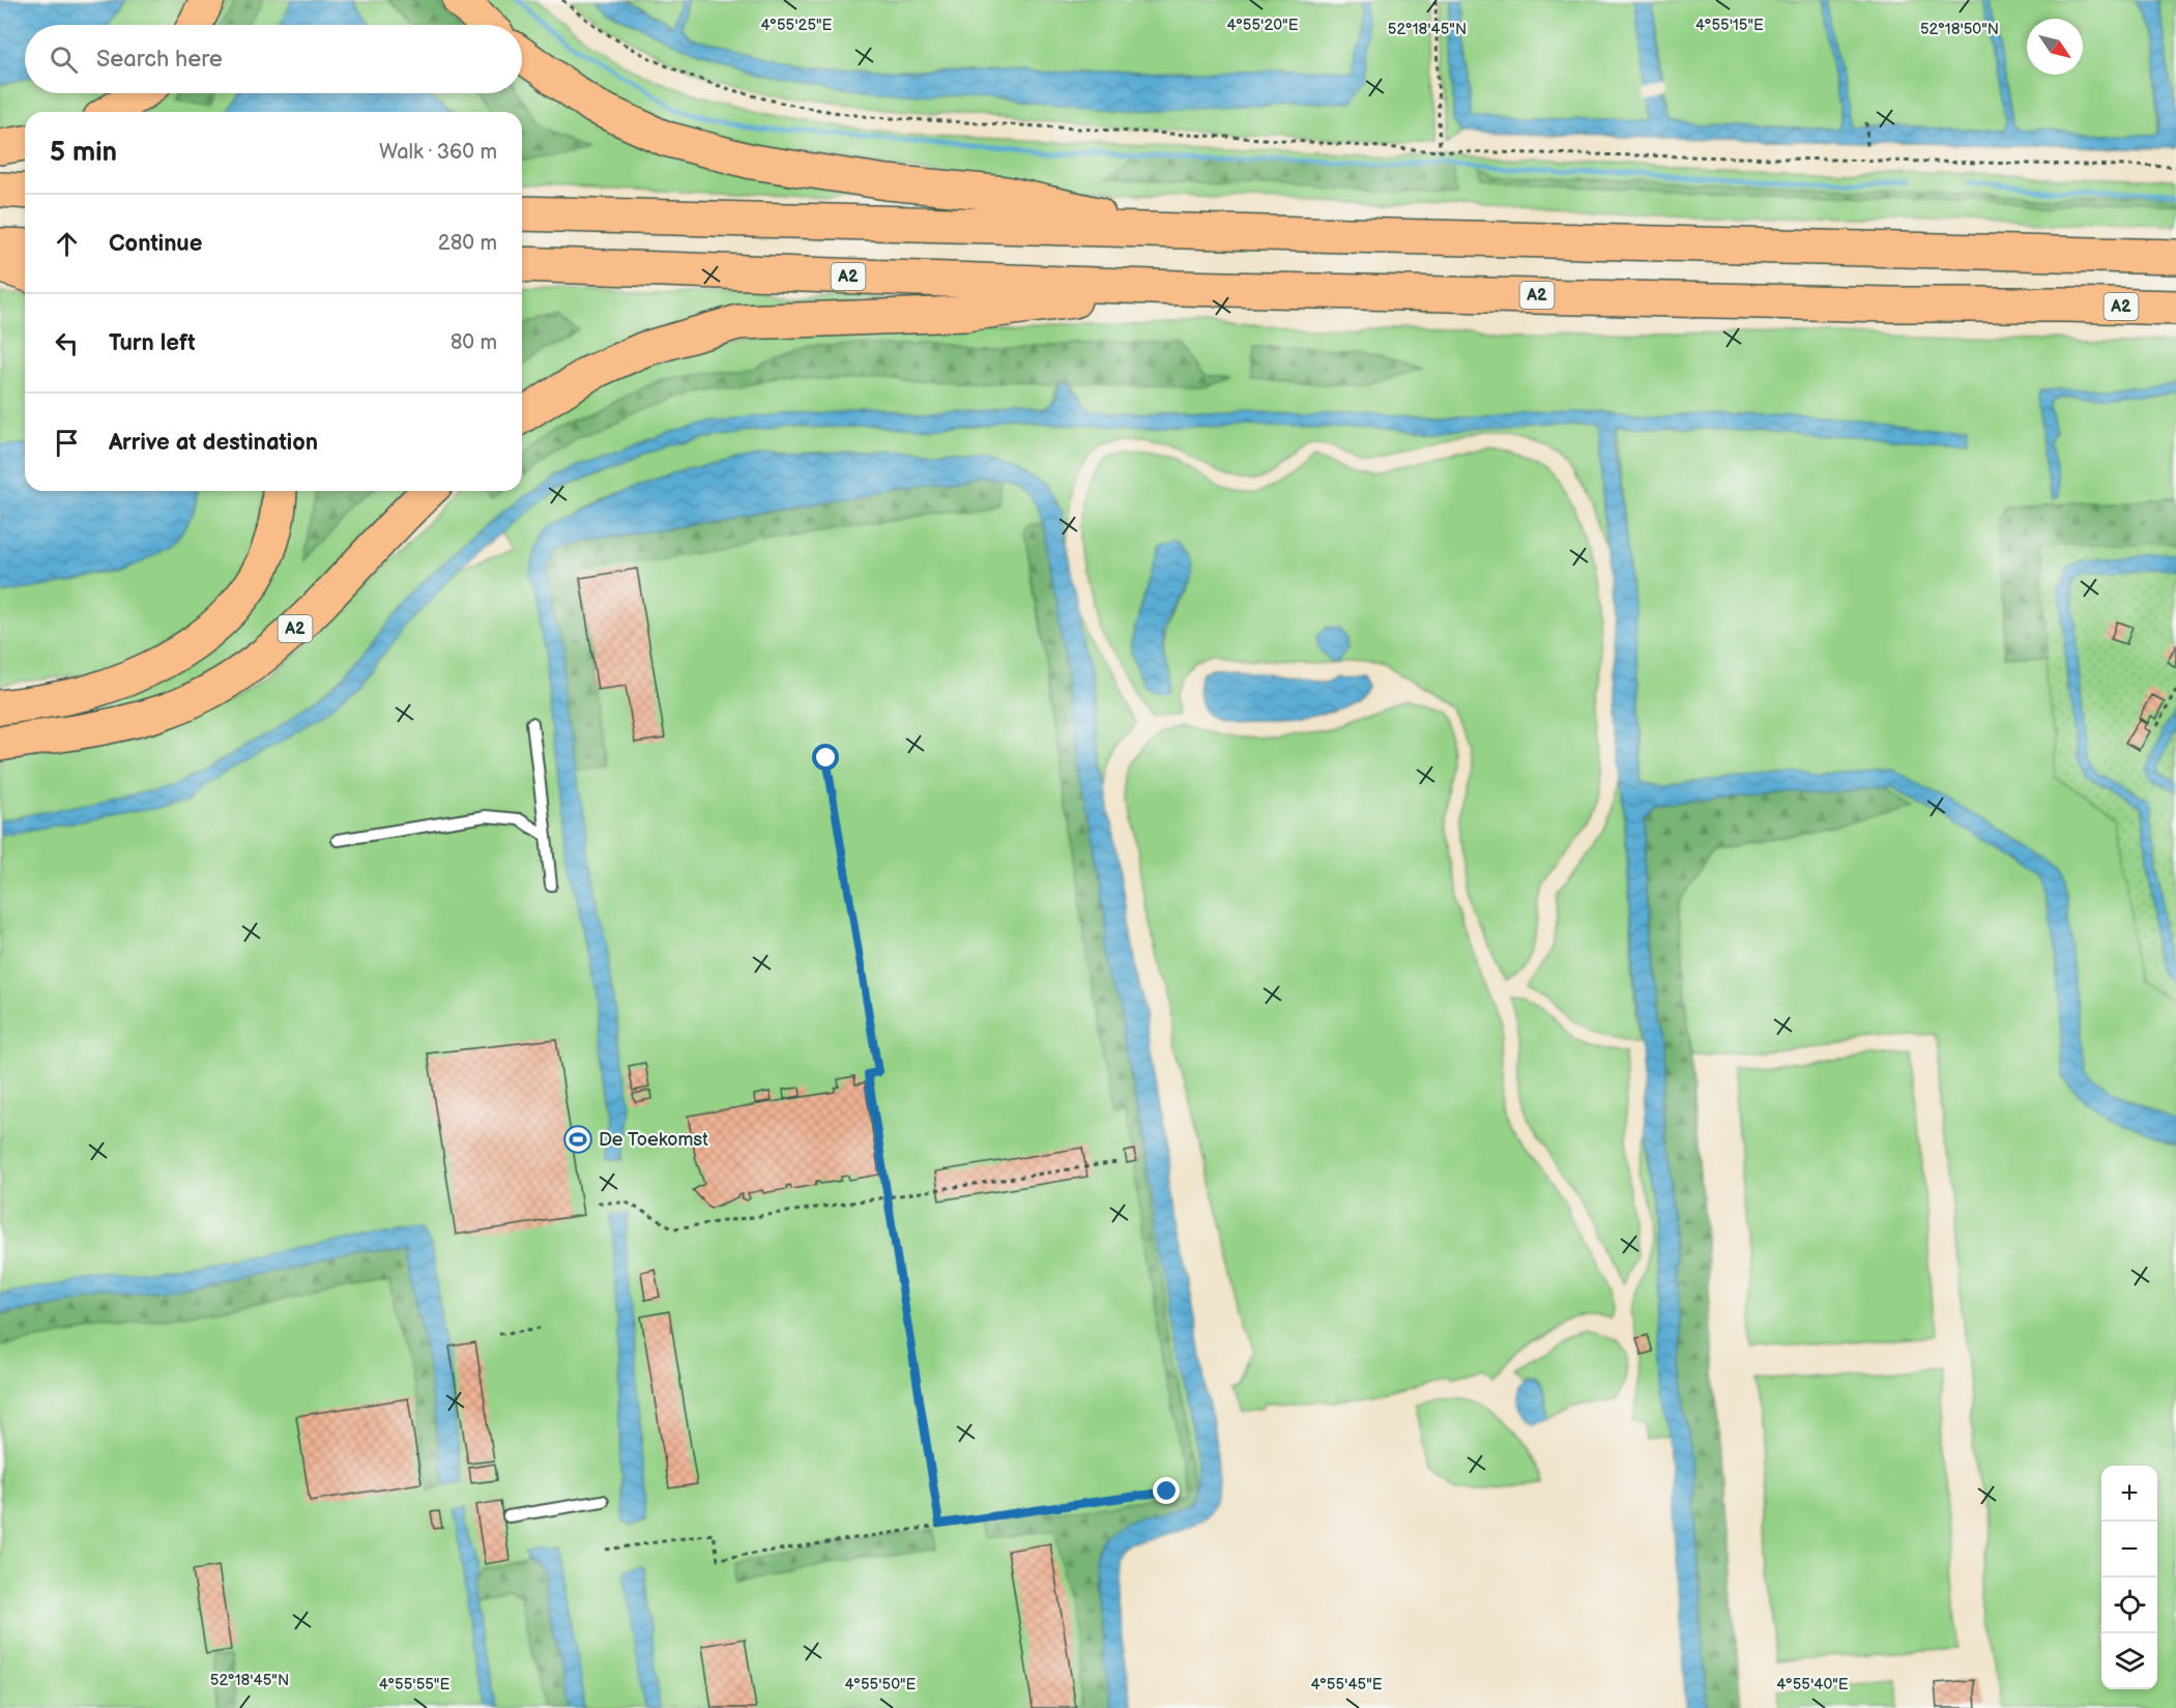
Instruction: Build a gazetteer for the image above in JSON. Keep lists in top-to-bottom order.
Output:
{
  "streets": {
    "highway": ["A2"]
  },
  "places": {
    "sports": ["De Toekomst"]
  },
  "north": "bottom right",
  "page": {
    "search": "Search here",
    "heading": ["5 min", "Walk · 360 m"],
    "list": [
      ["Continue", "280 m"],
      ["Turn left", "80 m"],
      "Arrive at destination"
    ],
    "map_buttons": ["+", "−"]
  },
  "coordinates": [
    "4°55'15\"E",
    "4°55'25\"E",
    "4°55'20\"E",
    "52°18'45\"N",
    "52°18'50\"N",
    "4°55'55\"E",
    "4°55'50\"E",
    "4°55'45\"E",
    "4°55'40\"E"
  ]
}
